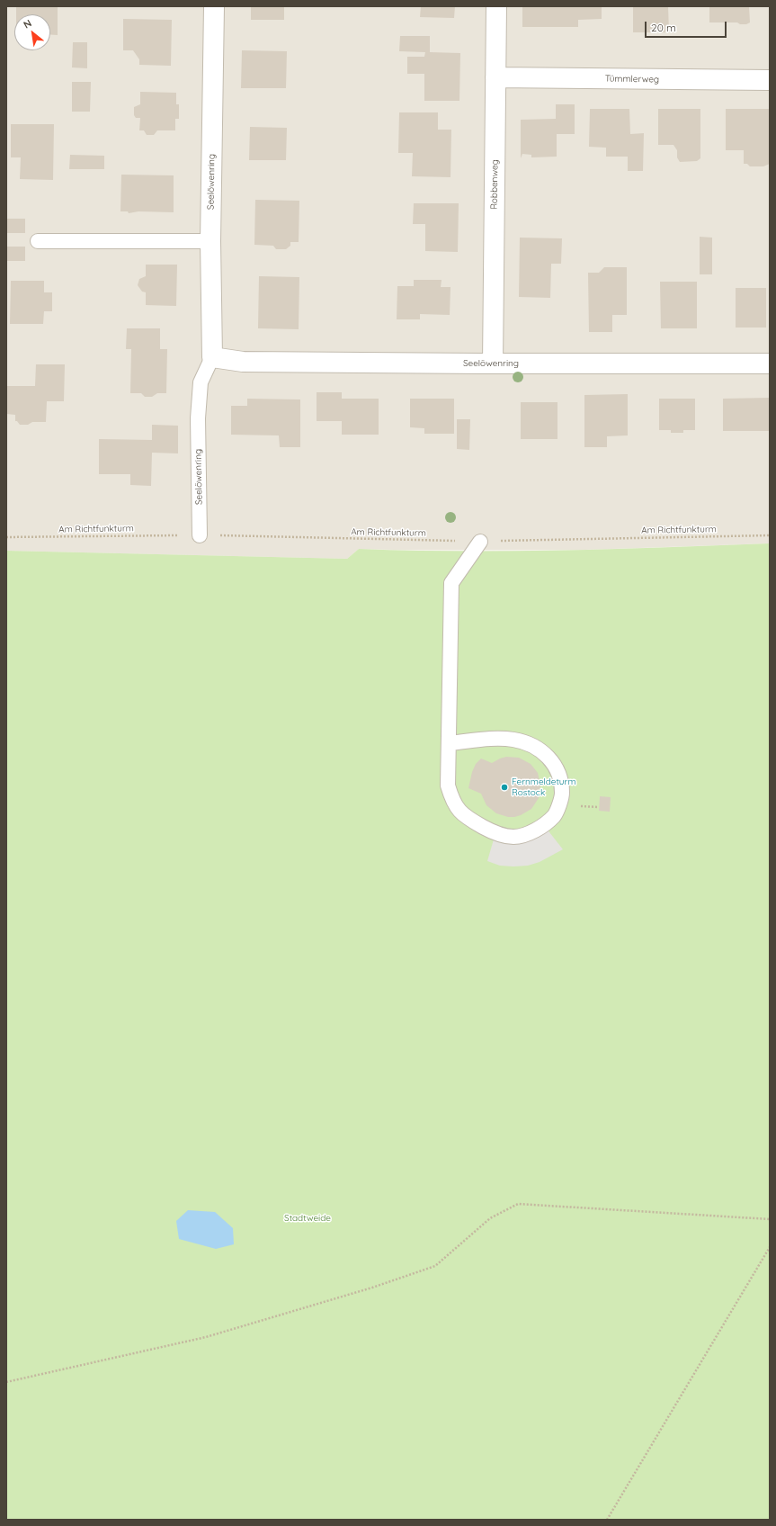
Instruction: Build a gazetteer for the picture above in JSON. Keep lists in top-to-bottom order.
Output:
{
  "streets": {
    "street": ["Tümmlerweg", "Seelöwenring", "Robbenweg"],
    "path": ["Am Richtfunkturm"]
  },
  "crossings": [
    ["Tümmlerweg", "Robbenweg"],
    ["Seelöwenring", "Robbenweg"],
    ["Seelöwenring", "Am Richtfunkturm"]
  ],
  "parks": ["Stadtweide"],
  "places": ["Fernmeldeturm Rostock"],
  "scale_bar": "20 m",
  "north": "top left"
}
